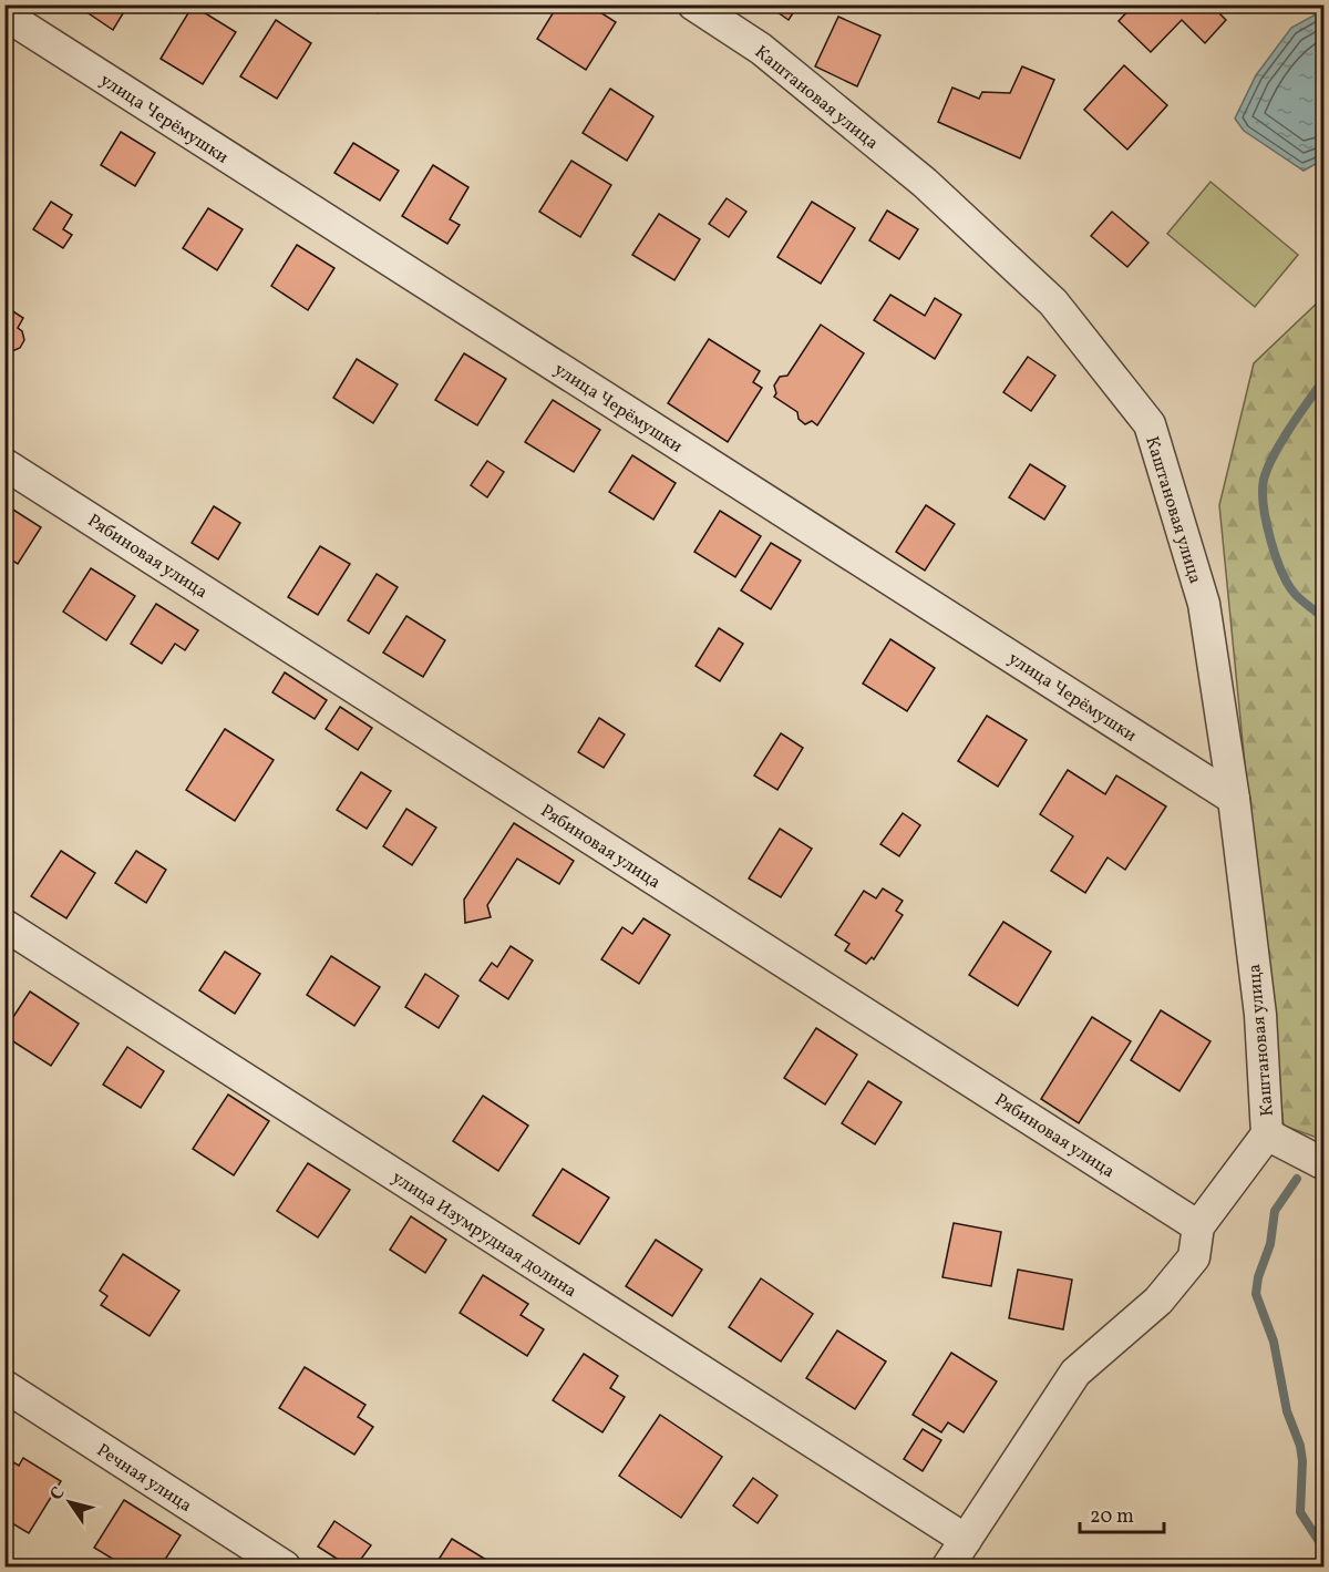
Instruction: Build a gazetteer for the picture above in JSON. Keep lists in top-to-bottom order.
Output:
{
  "streets": {
    "street": [
      "Каштановая улица",
      "улица Черёмушки",
      "Рябиновая улица",
      "улица Изумрудная долина",
      "Речная улица"
    ]
  },
  "crossings": [
    ["Каштановая улица", "улица Черёмушки"]
  ],
  "scale_bar": "20 m",
  "north": "top left"
}
